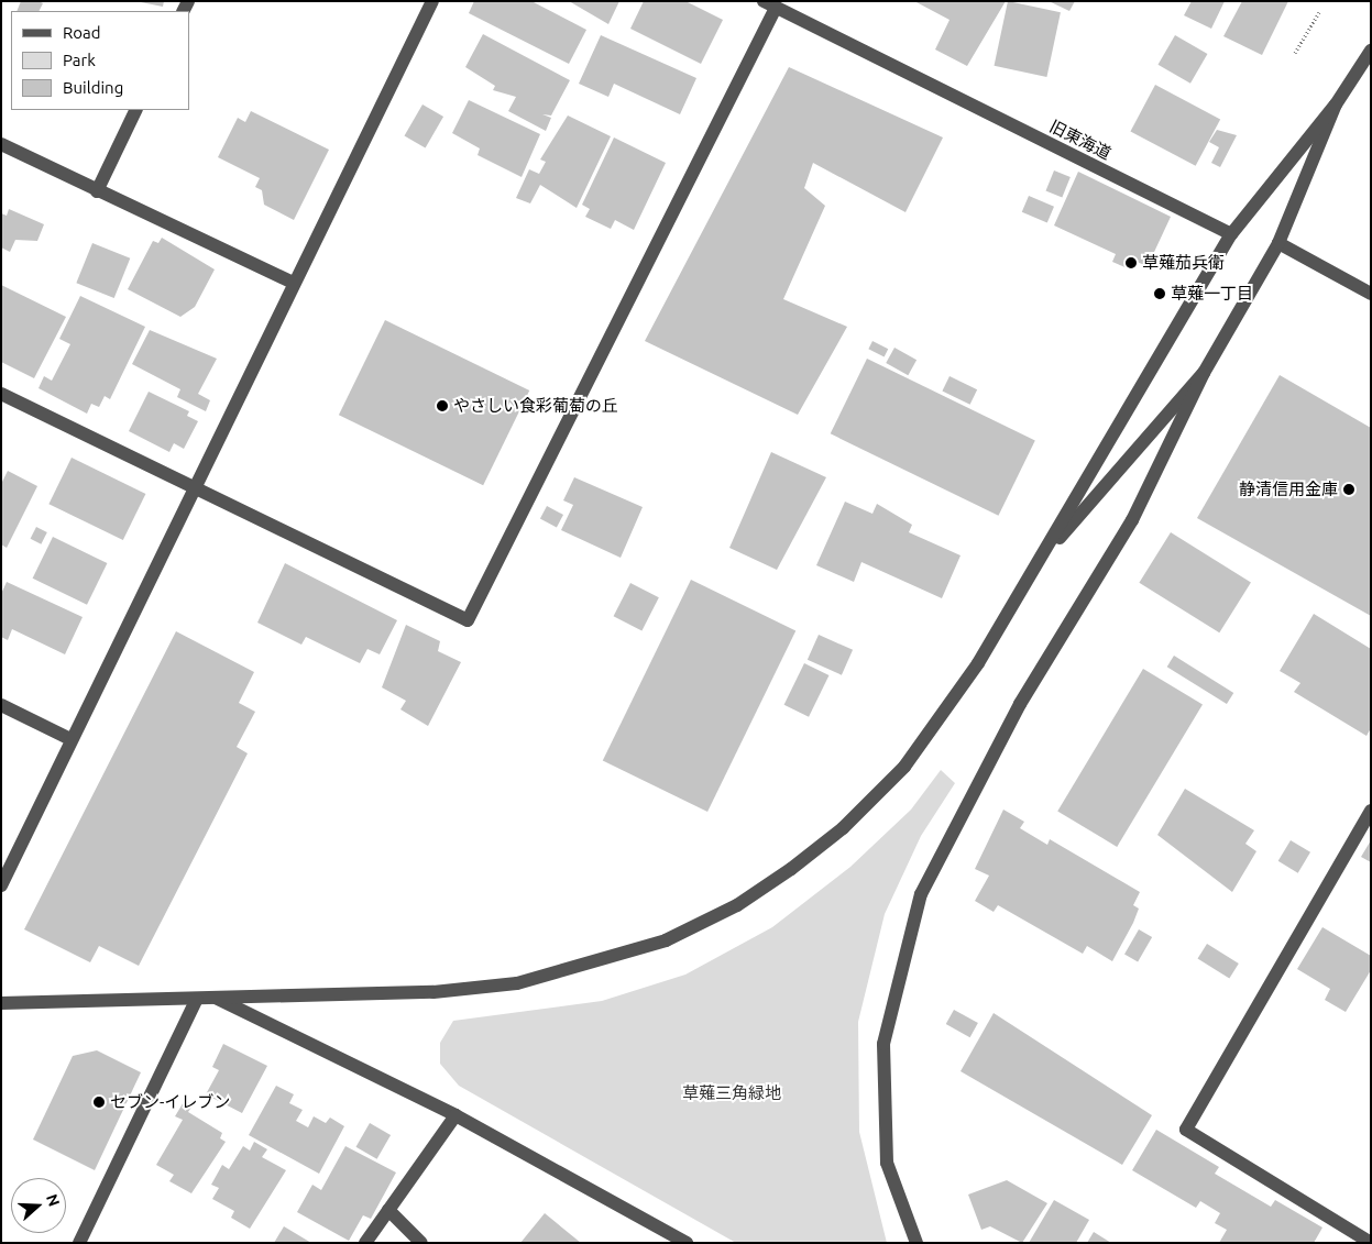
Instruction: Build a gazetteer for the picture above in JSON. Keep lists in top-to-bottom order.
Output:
{
  "streets": {
    "street": ["旧東海道"]
  },
  "parks": ["草薙三角緑地"],
  "places": [
    "草薙茄兵衛",
    "草薙一丁目",
    "やさしい食彩葡萄の丘",
    "静清信用金庫",
    "セブン-イレブン"
  ],
  "legend": ["Road", "Park", "Building"],
  "north": "right"
}
